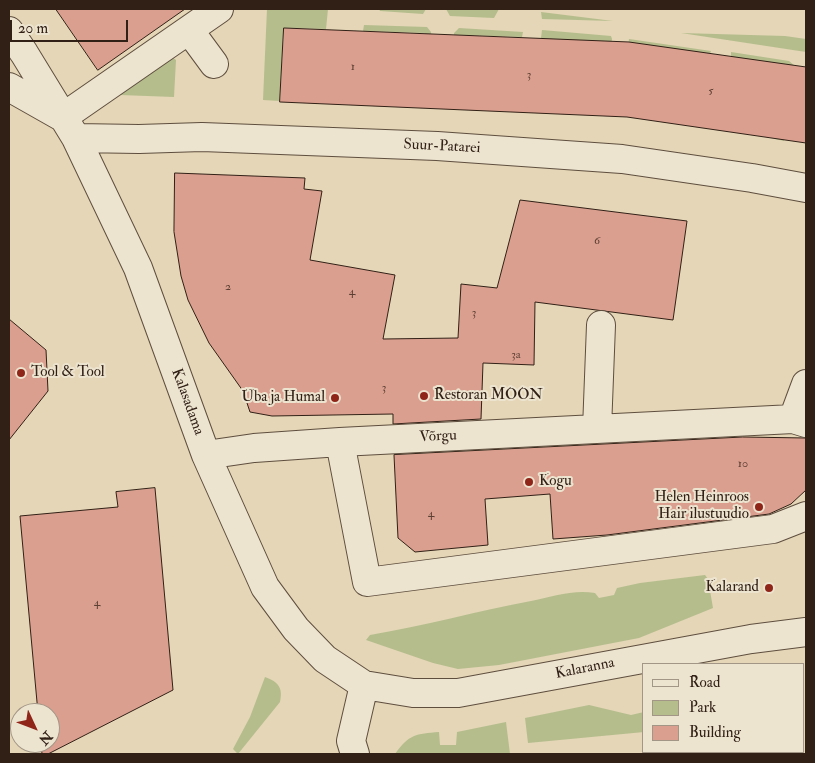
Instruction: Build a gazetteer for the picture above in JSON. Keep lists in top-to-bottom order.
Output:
{
  "streets": {
    "street": [
      "Suur-Patarei",
      "Kalasadama",
      "Võrgu",
      "Kalaranna"
    ]
  },
  "crossings": [
    ["Suur-Patarei", "Kalasadama"],
    ["Kalasadama", "Võrgu"],
    ["Kalasadama", "Kalaranna"]
  ],
  "places": [
    "Tool & Tool",
    "Restoran MOON",
    "Uba ja Humal",
    "Kogu",
    "Helen Heinroos Hair ilustuudio",
    "Kalarand"
  ],
  "house_numbers": [
    "1",
    "3",
    "5",
    "6",
    "2",
    "4",
    "3",
    "3a",
    "3",
    "10",
    "4",
    "4"
  ],
  "legend": ["Road", "Park", "Building"],
  "scale_bar": "20 m",
  "north": "bottom right"
}
